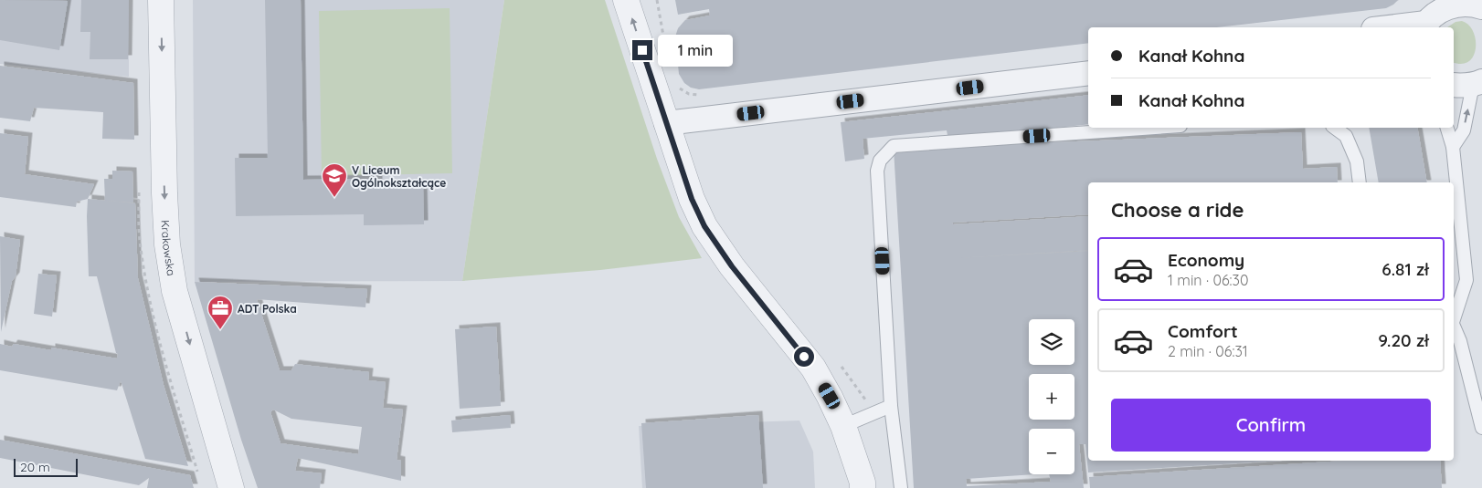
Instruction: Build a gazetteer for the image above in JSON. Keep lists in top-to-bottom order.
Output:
{
  "streets": {
    "street": ["Krakowska"]
  },
  "one_way": ["Krakowska"],
  "places": {
    "school or university": ["V Liceum Ogólnokształcące"],
    "office": ["ADT Polska"]
  },
  "scale_bar": "20 m",
  "page": {
    "banner": ["Kanał Kohna", "Kanał Kohna"],
    "bubble": "1 min",
    "heading": "Choose a ride",
    "list": [
      {
        "name": "Economy",
        "note": "1 min · 06:30",
        "value": "6.81 zł"
      },
      {
        "name": "Comfort",
        "note": "2 min · 06:31",
        "value": "9.20 zł"
      }
    ],
    "map_buttons": ["+", "−"],
    "buttons": "Confirm",
    "scale": "20 m"
  }
}
